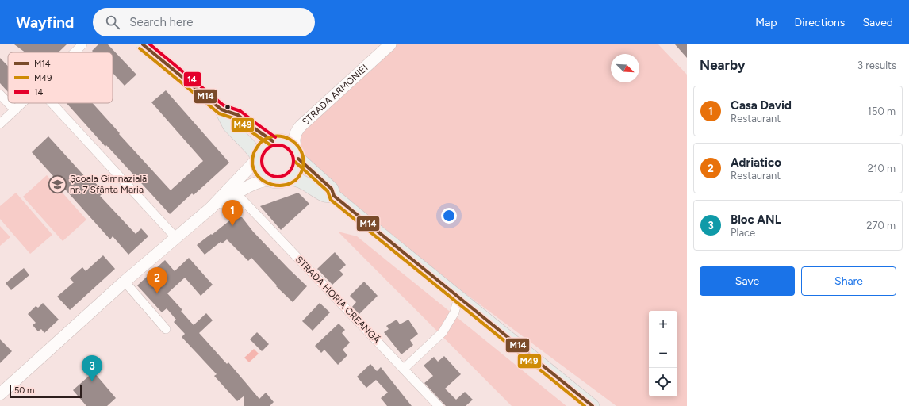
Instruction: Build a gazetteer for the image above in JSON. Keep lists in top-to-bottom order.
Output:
{
  "streets": {
    "street": ["STRADA ARMONIEI", "STRADA HORIA CREANGĂ"]
  },
  "places": {
    "school or university": ["Școala Gimnazială nr. 7 Sfânta Maria"]
  },
  "lines": ["transit line M14", "transit line 14", "transit line M49"],
  "legend": ["M14", "M49", "14"],
  "scale_bar": "50 m",
  "north": "bottom right",
  "page": {
    "header": "Wayfind",
    "search": "Search here",
    "nav": ["Map", "Directions", "Saved"],
    "heading": ["Nearby", "3 results"],
    "list": [
      {
        "mark": "1",
        "name": "Casa David",
        "note": "Restaurant",
        "value": "150 m"
      },
      {
        "mark": "2",
        "name": "Adriatico",
        "note": "Restaurant",
        "value": "210 m"
      },
      {
        "mark": "3",
        "name": "Bloc ANL",
        "note": "Place",
        "value": "270 m"
      }
    ],
    "pins": ["1", "2", "3"],
    "buttons": ["Save", "Share"],
    "map_buttons": ["+", "−"],
    "scale": "50 m"
  }
}
